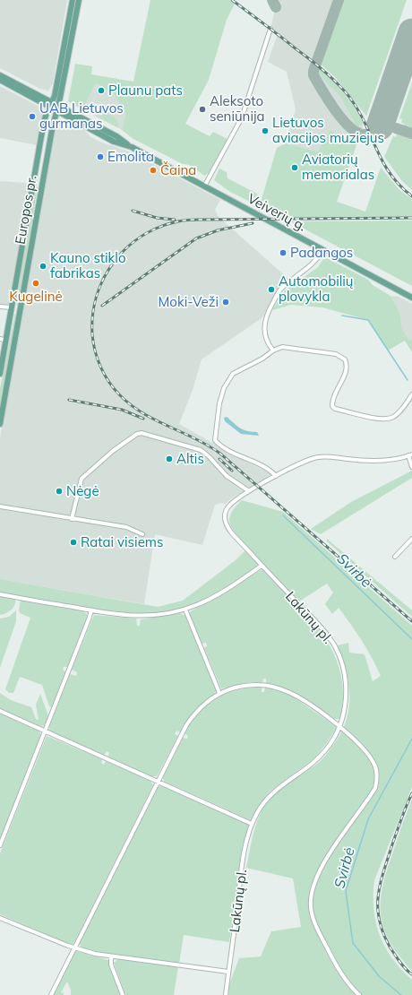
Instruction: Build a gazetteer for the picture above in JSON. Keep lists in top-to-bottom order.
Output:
{
  "streets": {
    "main road": ["Europos pr.", "Veiverių g."],
    "street": ["Lakūnų pl."]
  },
  "crossings": [
    ["Europos pr.", "Veiverių g."]
  ],
  "water": ["Svirbė"],
  "places": [
    "Plaunu pats",
    "Aleksoto seniūnija",
    "UAB Lietuvos gurmanas",
    "Lietuvos aviacijos muziejus",
    "Emolita",
    "Aviatorių memorialas",
    "Čaina",
    "Padangos",
    "Kauno stiklo fabrikas",
    "Kugelinė",
    "Automobilių plovykla",
    "Moki-Veži",
    "Altis",
    "Nėgė",
    "Ratai visiems"
  ]
}
